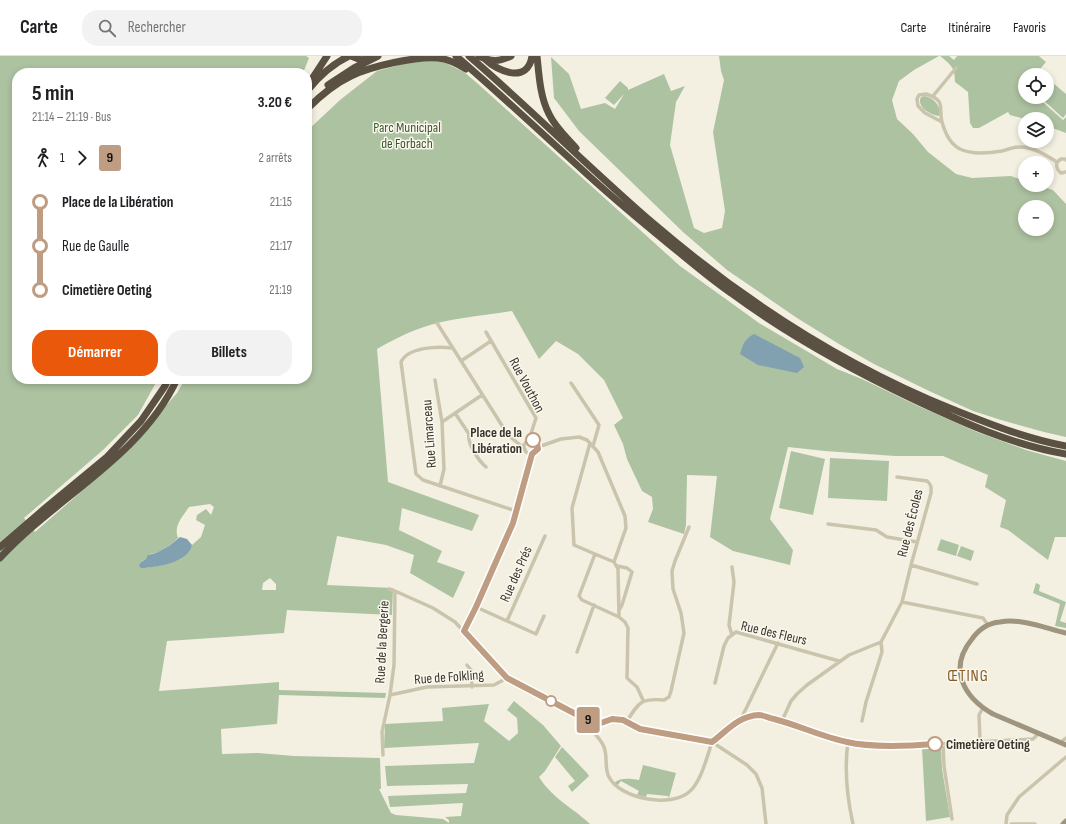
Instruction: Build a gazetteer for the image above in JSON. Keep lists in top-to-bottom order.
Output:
{
  "streets": {
    "street": [
      "Rue Vouthon",
      "Rue Limarceau",
      "Rue des Écoles",
      "Rue des Prés",
      "Rue des Fleurs",
      "Rue de la Bergerie",
      "Rue de Folkling"
    ]
  },
  "crossings": [
    ["Rue de la Bergerie", "Rue de Folkling"]
  ],
  "districts": ["ŒTING"],
  "parks": ["Parc Municipal de Forbach"],
  "places": ["Place de la Libération", "Cimetière Oeting"],
  "lines": ["bus line 9"],
  "page": {
    "header": "Carte",
    "search": "Rechercher",
    "nav": ["Carte", "Itinéraire", "Favoris"],
    "on_map": "9",
    "map_buttons": ["+", "−"],
    "heading": ["5 min", "21:14 – 21:19 · Bus", "3.20 €"],
    "legs": ["1", "9", "2 arrêts"],
    "list": [
      {
        "name": "Place de la Libération",
        "value": "21:15"
      },
      {
        "name": "Rue de Gaulle",
        "value": "21:17"
      },
      {
        "name": "Cimetière Oeting",
        "value": "21:19"
      }
    ],
    "buttons": ["Démarrer", "Billets"]
  }
}
